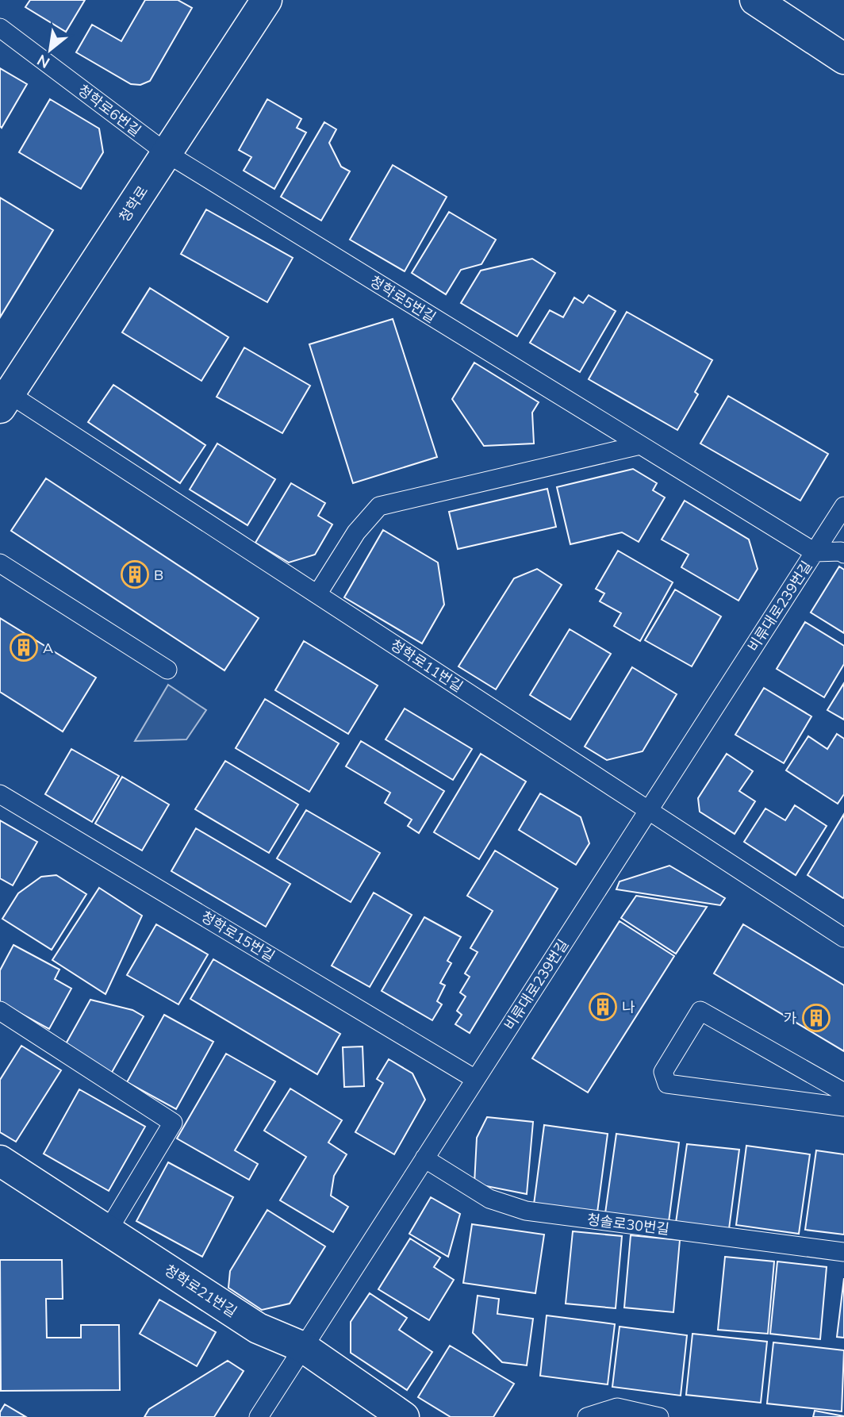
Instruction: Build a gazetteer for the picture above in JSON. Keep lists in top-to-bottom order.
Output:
{
  "streets": {
    "street": ["청학로", "청학로21번길"],
    "lane": [
      "청학로6번길",
      "청학로5번길",
      "비류대로239번길",
      "청학로11번길",
      "청학로15번길",
      "청솔로30번길"
    ]
  },
  "crossings": [
    ["청학로6번길", "청학로"],
    ["청학로6번길", "청학로5번길"],
    ["청학로", "청학로5번길"],
    ["청학로", "청학로11번길"],
    ["청학로5번길", "비류대로239번길"],
    ["비류대로239번길", "청학로11번길"],
    ["비류대로239번길", "청학로15번길"],
    ["비류대로239번길", "청솔로30번길"],
    ["비류대로239번길", "청학로21번길"]
  ],
  "places": {
    "building": [
      "B",
      "A",
      "나",
      "가"
    ]
  },
  "north": "bottom left"
}
